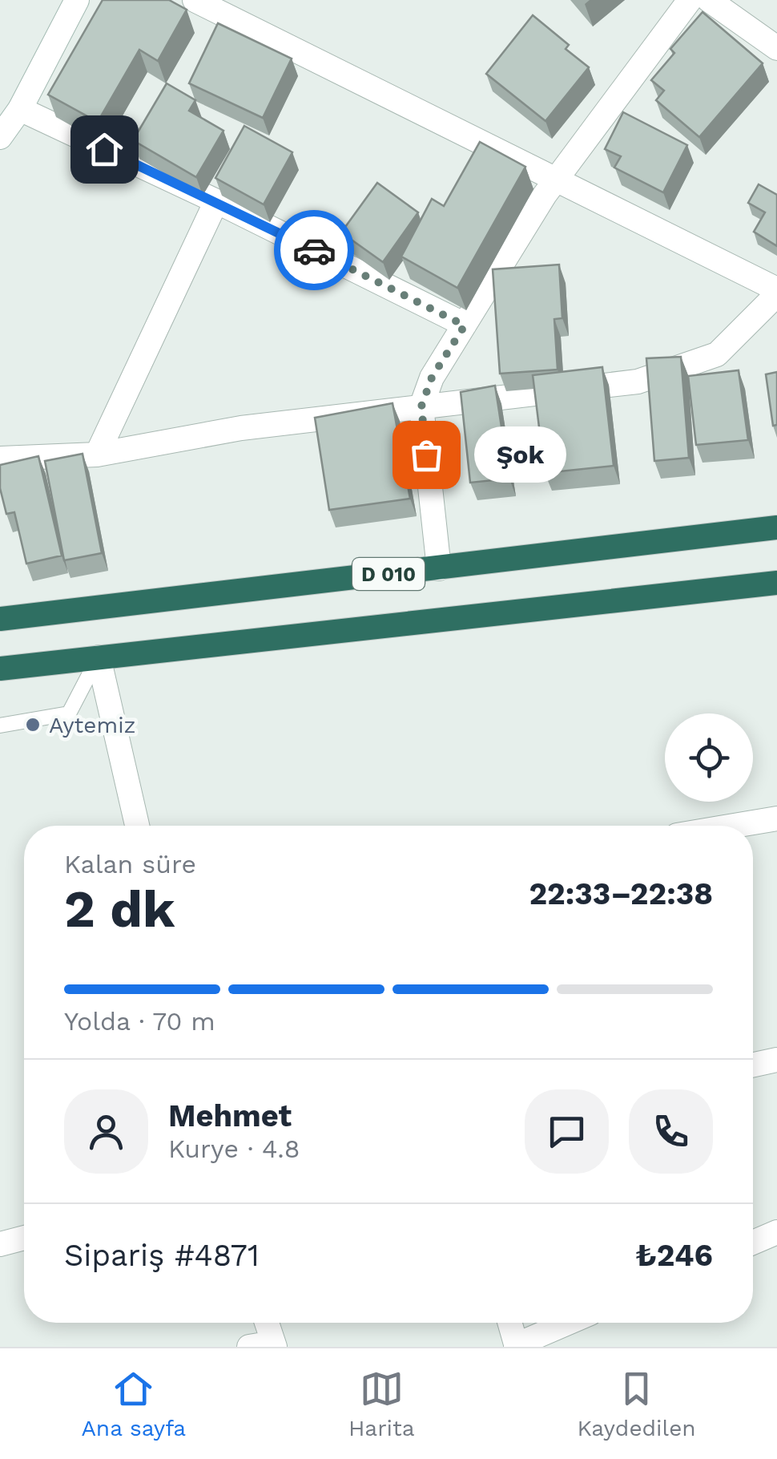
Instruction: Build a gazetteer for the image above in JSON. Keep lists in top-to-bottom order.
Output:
{
  "streets": {
    "highway": ["D 010"]
  },
  "places": ["Şok", "Aytemiz"],
  "page": {
    "bubble": "Şok",
    "heading": ["2 dk", "Kalan süre", "22:33–22:38"],
    "panel": [
      "Mehmet",
      "Kurye · 4.8",
      "Sipariş #4871",
      "₺246"
    ],
    "bar": "Yolda · 70 m",
    "tabs": ["Ana sayfa", "Harita", "Kaydedilen"]
  }
}
